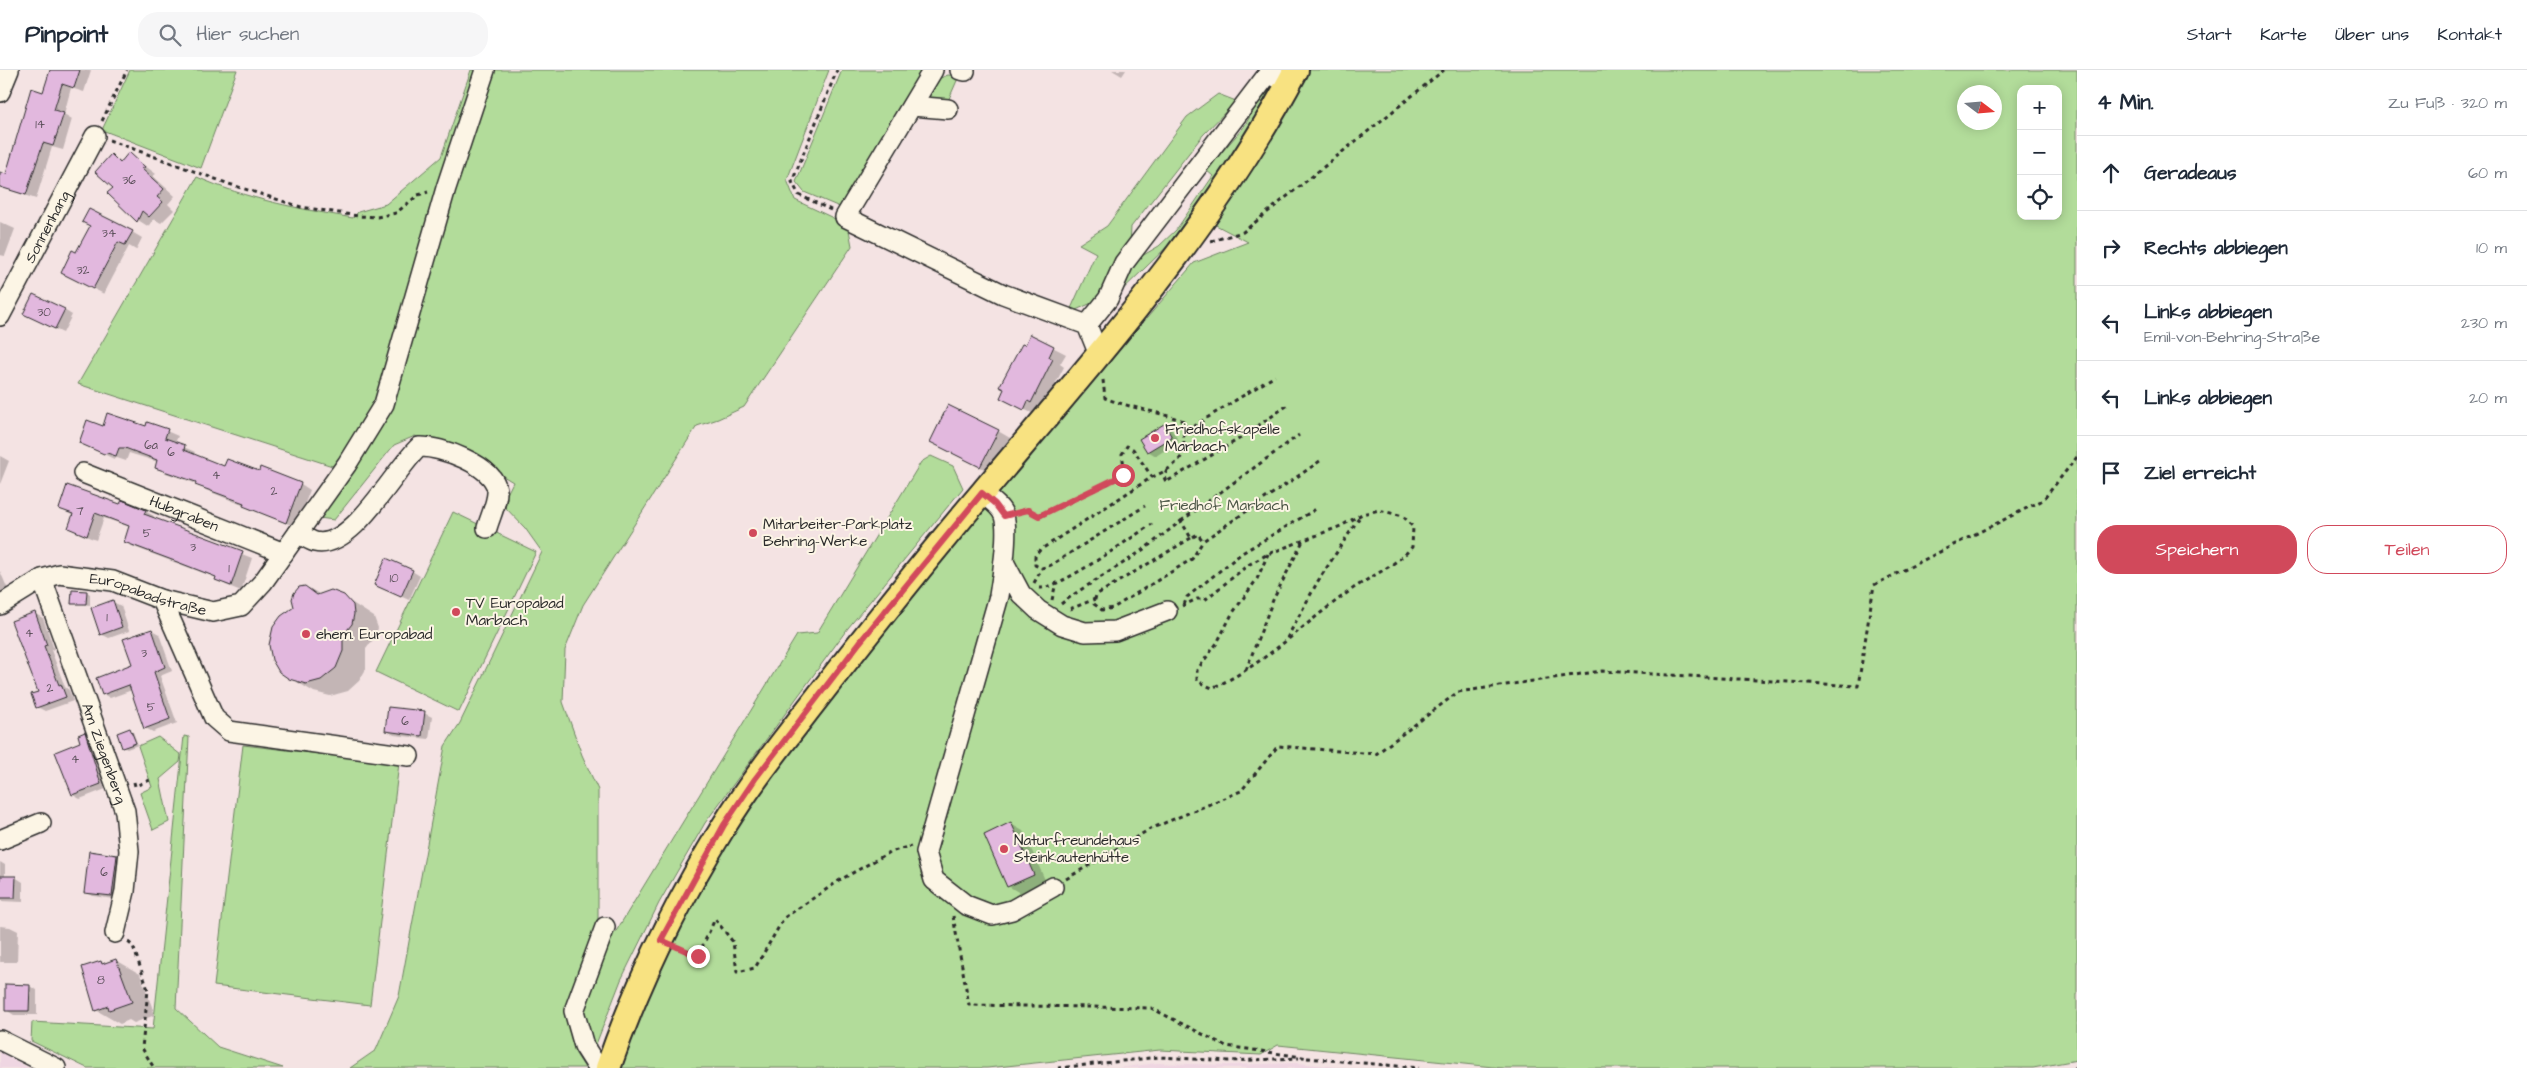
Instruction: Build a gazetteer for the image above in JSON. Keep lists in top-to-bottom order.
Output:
{
  "streets": {
    "street": [
      "Sonnenhang",
      "Hubgraben",
      "Europabadstraße",
      "Am Ziegenberg"
    ]
  },
  "crossings": [
    ["Hubgraben", "Europabadstraße"],
    ["Europabadstraße", "Am Ziegenberg"]
  ],
  "parks": ["Friedhof Marbach"],
  "places": [
    "Friedhofskapelle Marbach",
    "Mitarbeiter-Parkplatz Behring-Werke",
    "TV Europabad Marbach",
    "ehem. Europabad",
    "Naturfreundehaus Steinkautenhütte"
  ],
  "house_numbers": [
    "14",
    "36",
    "34",
    "32",
    "30",
    "6a",
    "6",
    "4",
    "2",
    "7",
    "5",
    "3",
    "1",
    "10",
    "1",
    "4",
    "3",
    "2",
    "5",
    "6",
    "4",
    "6",
    "8"
  ],
  "north": "right",
  "page": {
    "header": "Pinpoint",
    "search": "Hier suchen",
    "nav": [
      "Start",
      "Karte",
      "Über uns",
      "Kontakt"
    ],
    "heading": ["4 Min.", "Zu Fuß · 320 m"],
    "map_buttons": ["+", "−"],
    "list": [
      ["Geradeaus", "60 m"],
      ["Rechts abbiegen", "10 m"],
      ["Links abbiegen", "Emil-von-Behring-Straße", "230 m"],
      ["Links abbiegen", "20 m"],
      "Ziel erreicht"
    ],
    "buttons": ["Speichern", "Teilen"]
  }
}
